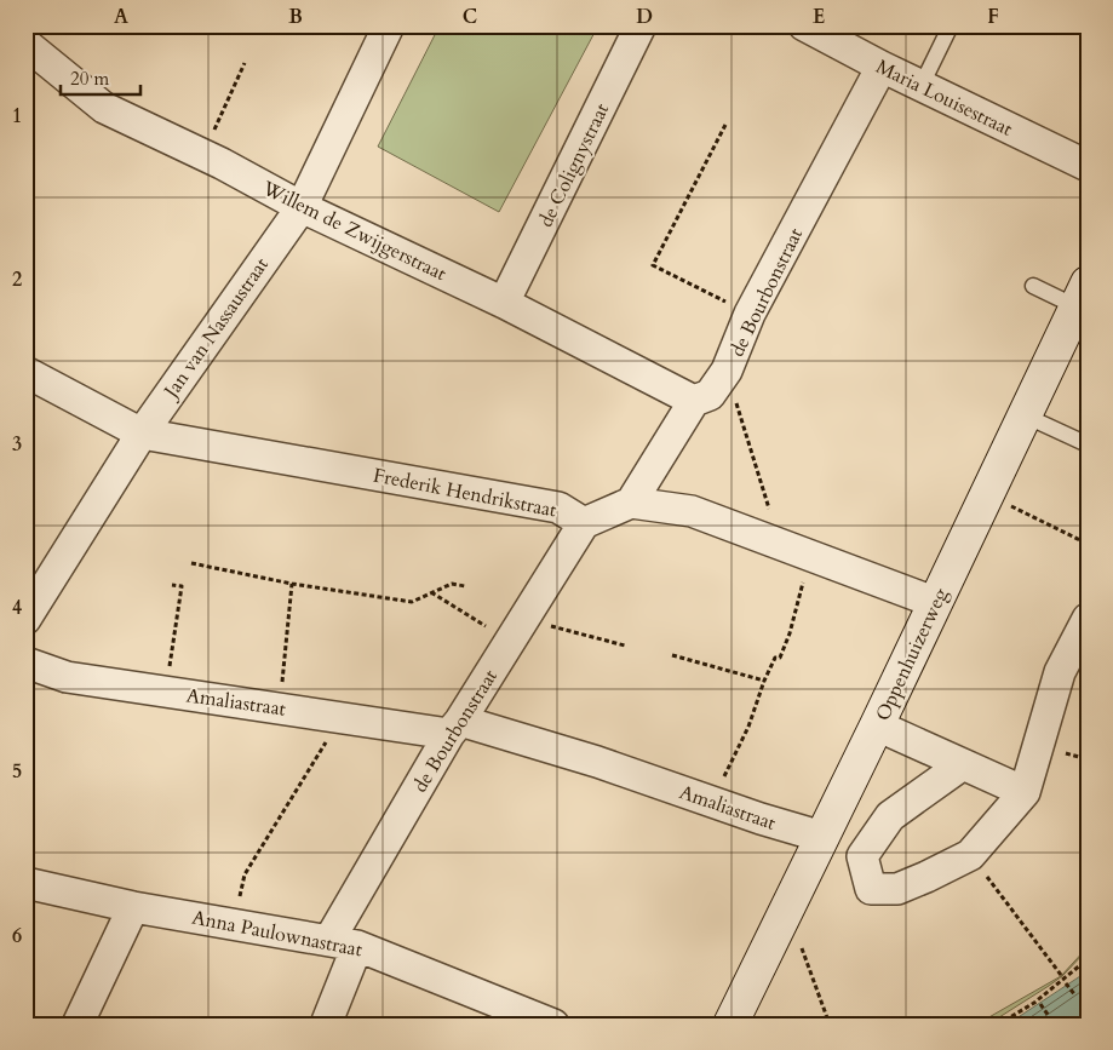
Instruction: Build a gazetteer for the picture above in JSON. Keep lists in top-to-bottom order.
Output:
{
  "streets": {
    "main road": ["Oppenhuizerweg"],
    "street": [
      "Maria Louisestraat",
      "de Colignystraat",
      "Willem de Zwijgerstraat",
      "de Bourbonstraat",
      "Jan van Nassaustraat",
      "Frederik Hendrikstraat",
      "Amaliastraat",
      "Anna Paulownastraat"
    ]
  },
  "crossings": [
    ["Maria Louisestraat", "de Bourbonstraat"],
    ["de Colignystraat", "Willem de Zwijgerstraat"],
    ["Willem de Zwijgerstraat", "de Bourbonstraat"],
    ["Willem de Zwijgerstraat", "Jan van Nassaustraat"],
    ["de Bourbonstraat", "Frederik Hendrikstraat"],
    ["de Bourbonstraat", "Amaliastraat"],
    ["de Bourbonstraat", "Anna Paulownastraat"],
    ["Jan van Nassaustraat", "Frederik Hendrikstraat"],
    ["Oppenhuizerweg", "Amaliastraat"]
  ],
  "scale_bar": "20 m",
  "grid": {
    "columns": [
      "A",
      "B",
      "C",
      "D",
      "E",
      "F"
    ],
    "rows": [
      "1",
      "2",
      "3",
      "4",
      "5",
      "6"
    ]
  }
}
